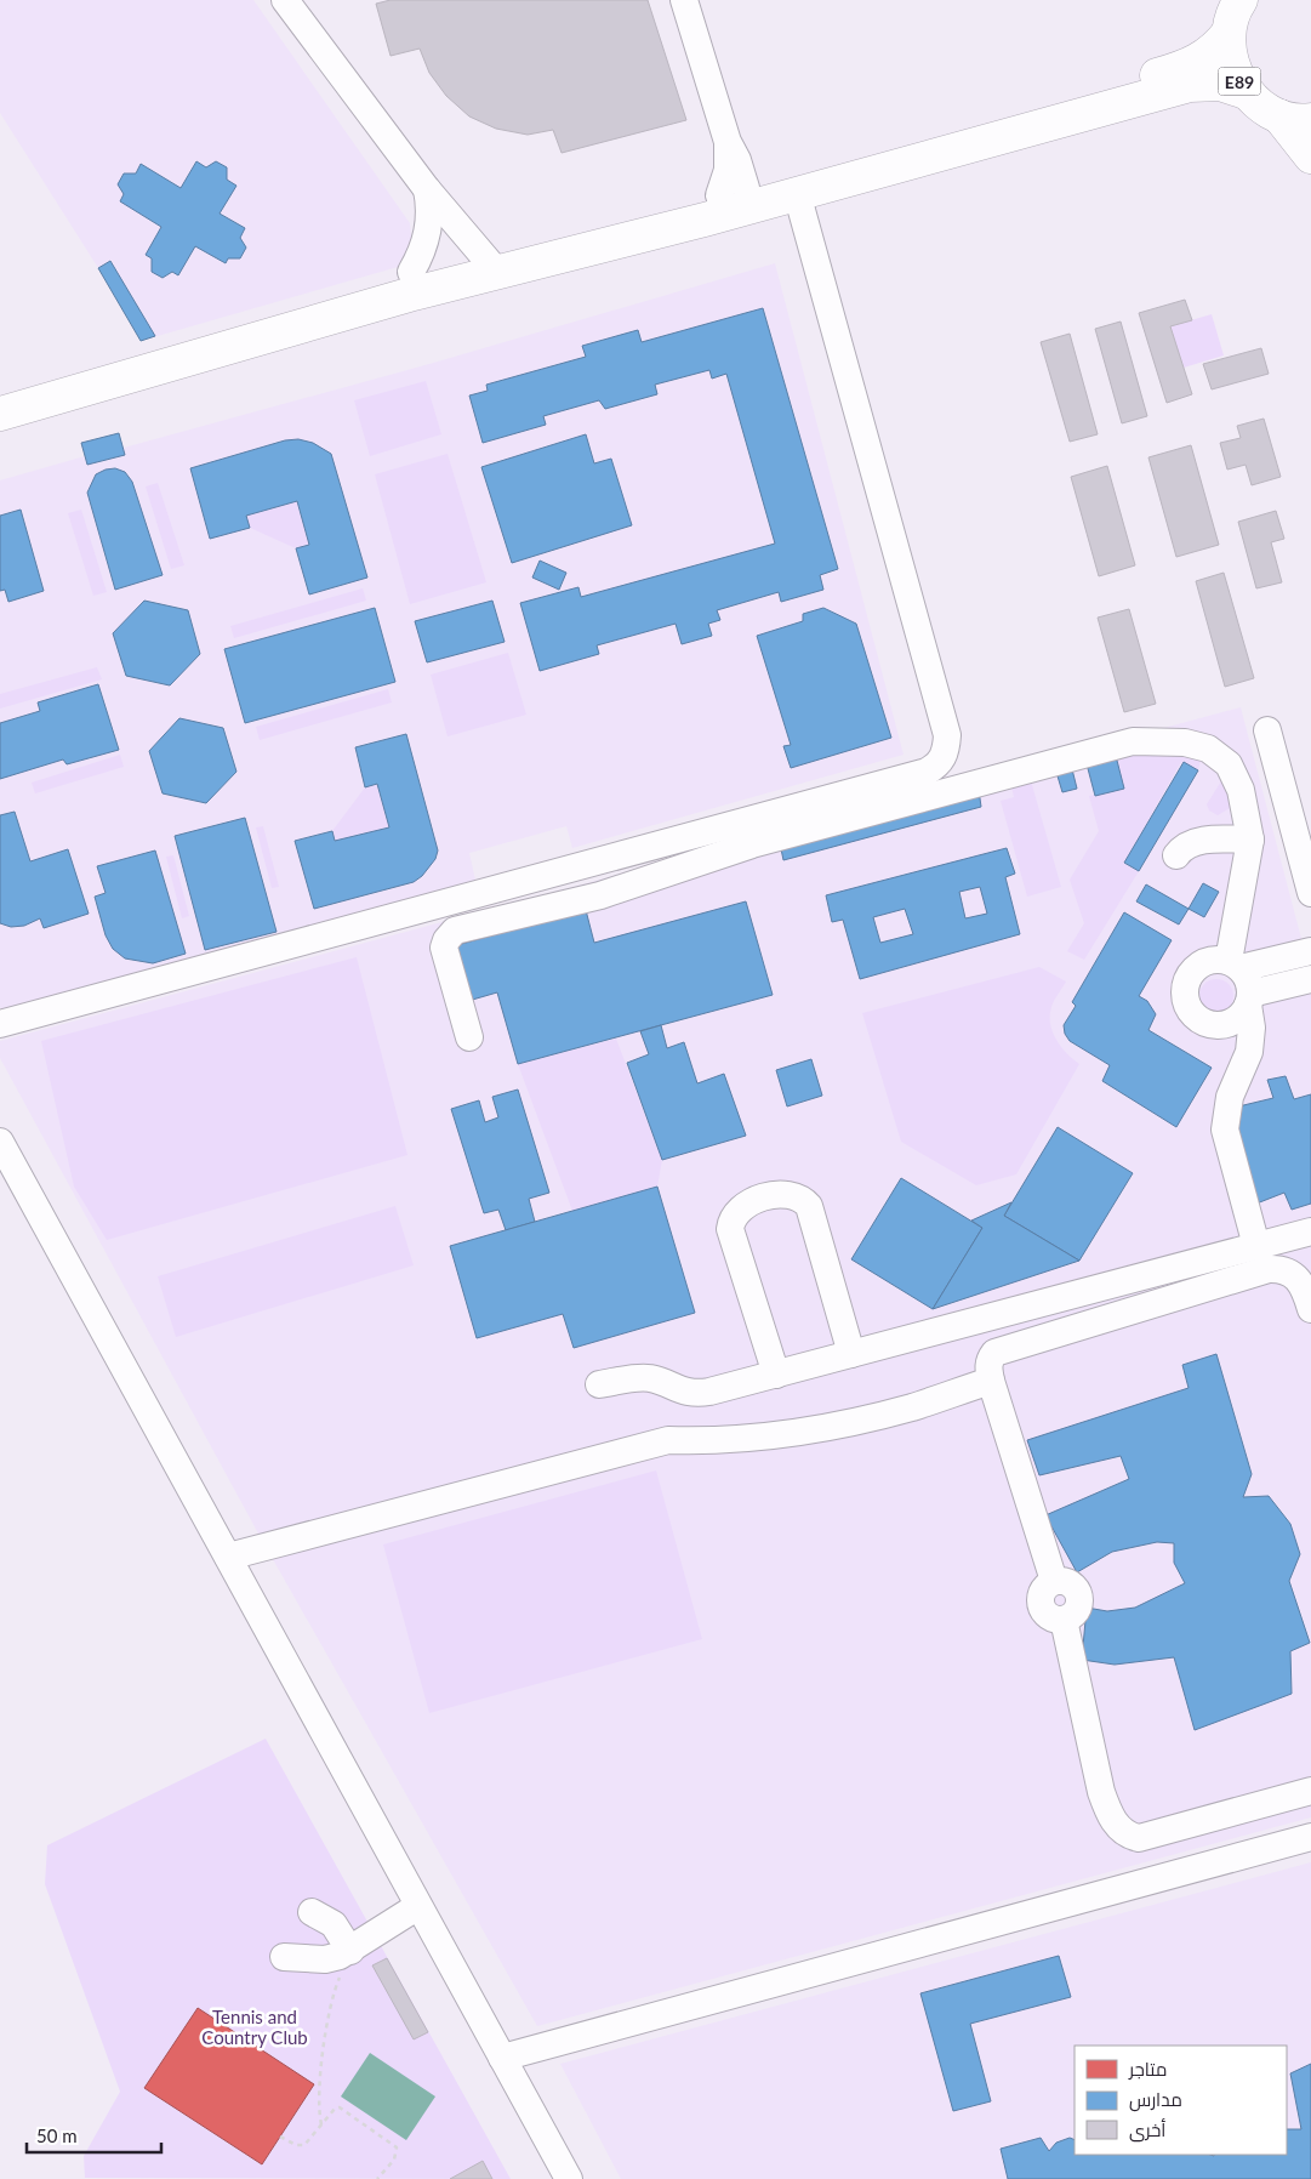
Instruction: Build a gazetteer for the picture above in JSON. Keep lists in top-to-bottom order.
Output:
{
  "streets": {
    "main road": ["E89"]
  },
  "parks": ["Tennis and Country Club"],
  "legend": ["متاجر", "مدارس", "أخرى"],
  "scale_bar": "50 m"
}
